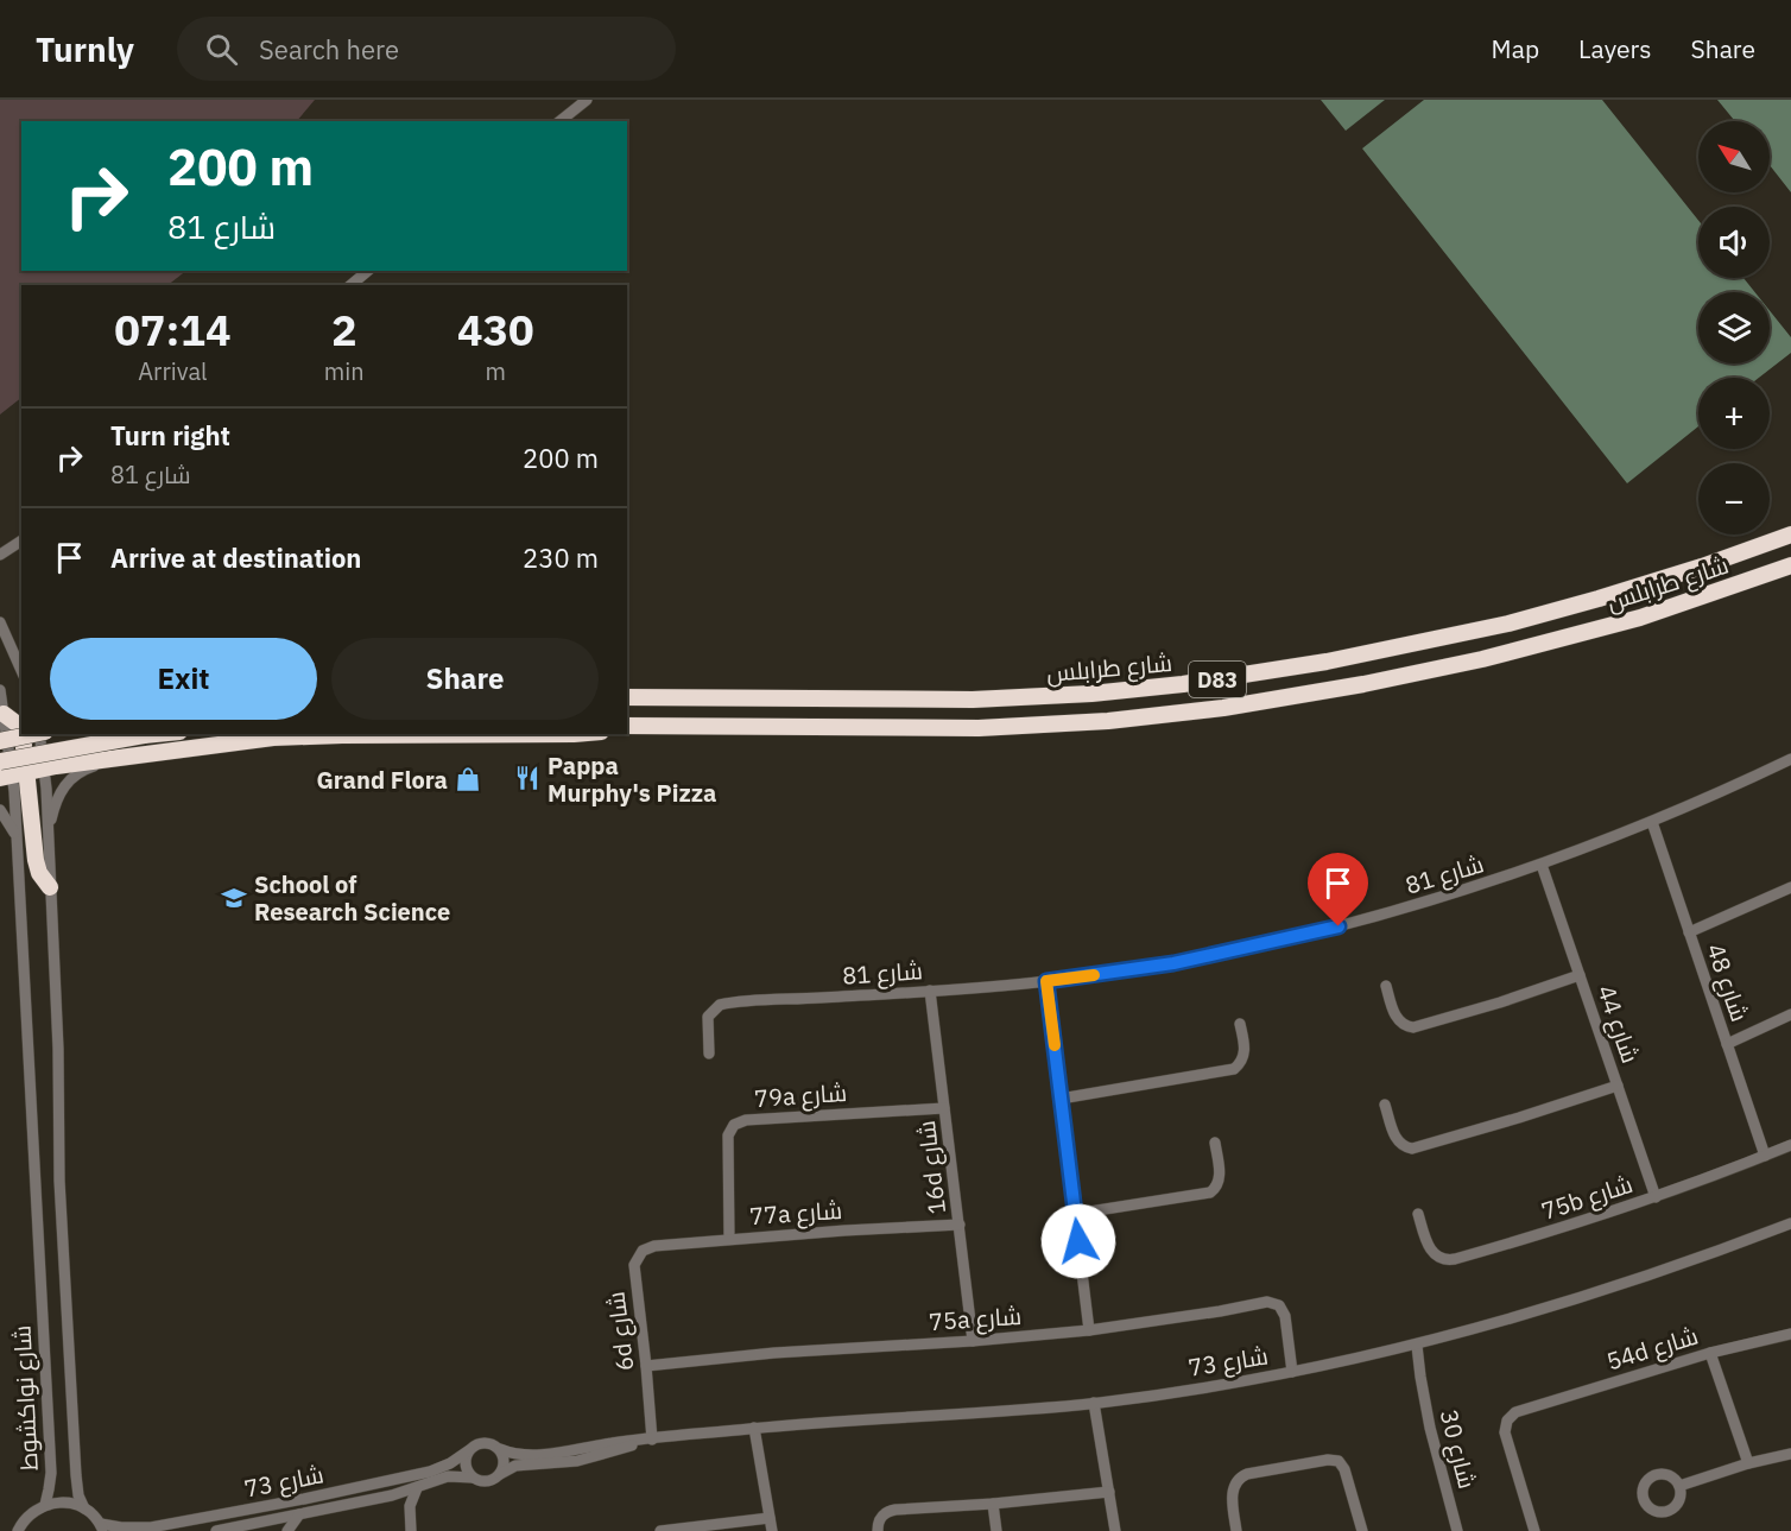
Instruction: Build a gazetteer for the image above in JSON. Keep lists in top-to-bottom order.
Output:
{
  "streets": {
    "highway": ["شارع طرابلس", "D83"],
    "street": [
      "شارع 81",
      "شارع 48",
      "شارع 44",
      "79a شارع",
      "16d شارع",
      "75b شارع",
      "77a شارع",
      "75a شارع",
      "6d شارع",
      "54d شارع",
      "شارع 73",
      "شارع نواكشوط",
      "شارع 30"
    ]
  },
  "crossings": [
    ["شارع 81", "شارع 48"],
    ["شارع 81", "شارع 44"],
    ["شارع 81", "16d شارع"],
    ["شارع 48", "75b شارع"],
    ["شارع 44", "75b شارع"],
    ["79a شارع", "16d شارع"],
    ["79a شارع", "77a شارع"],
    ["16d شارع", "77a شارع"],
    ["16d شارع", "75a شارع"],
    ["77a شارع", "6d شارع"],
    ["75a شارع", "6d شارع"],
    ["75a شارع", "شارع 73"],
    ["6d شارع", "شارع 73"],
    ["شارع 73", "شارع 30"]
  ],
  "places": {
    "restaurant": ["Pappa Murphy's Pizza"],
    "shop": ["Grand Flora"],
    "school or university": ["School of Research Science"]
  },
  "north": "top left",
  "page": {
    "header": "Turnly",
    "search": "Search here",
    "nav": ["Map", "Layers", "Share"],
    "map_buttons": ["+", "−"],
    "turn": ["200 m", "شارع 81"],
    "eta": [
      "07:14",
      "Arrival",
      "2",
      "min",
      "430",
      "m"
    ],
    "list": [
      {
        "name": "Turn right",
        "note": "شارع 81",
        "value": "200 m"
      },
      {
        "name": "Arrive at destination",
        "value": "230 m"
      }
    ],
    "buttons": ["Exit", "Share"]
  }
}
